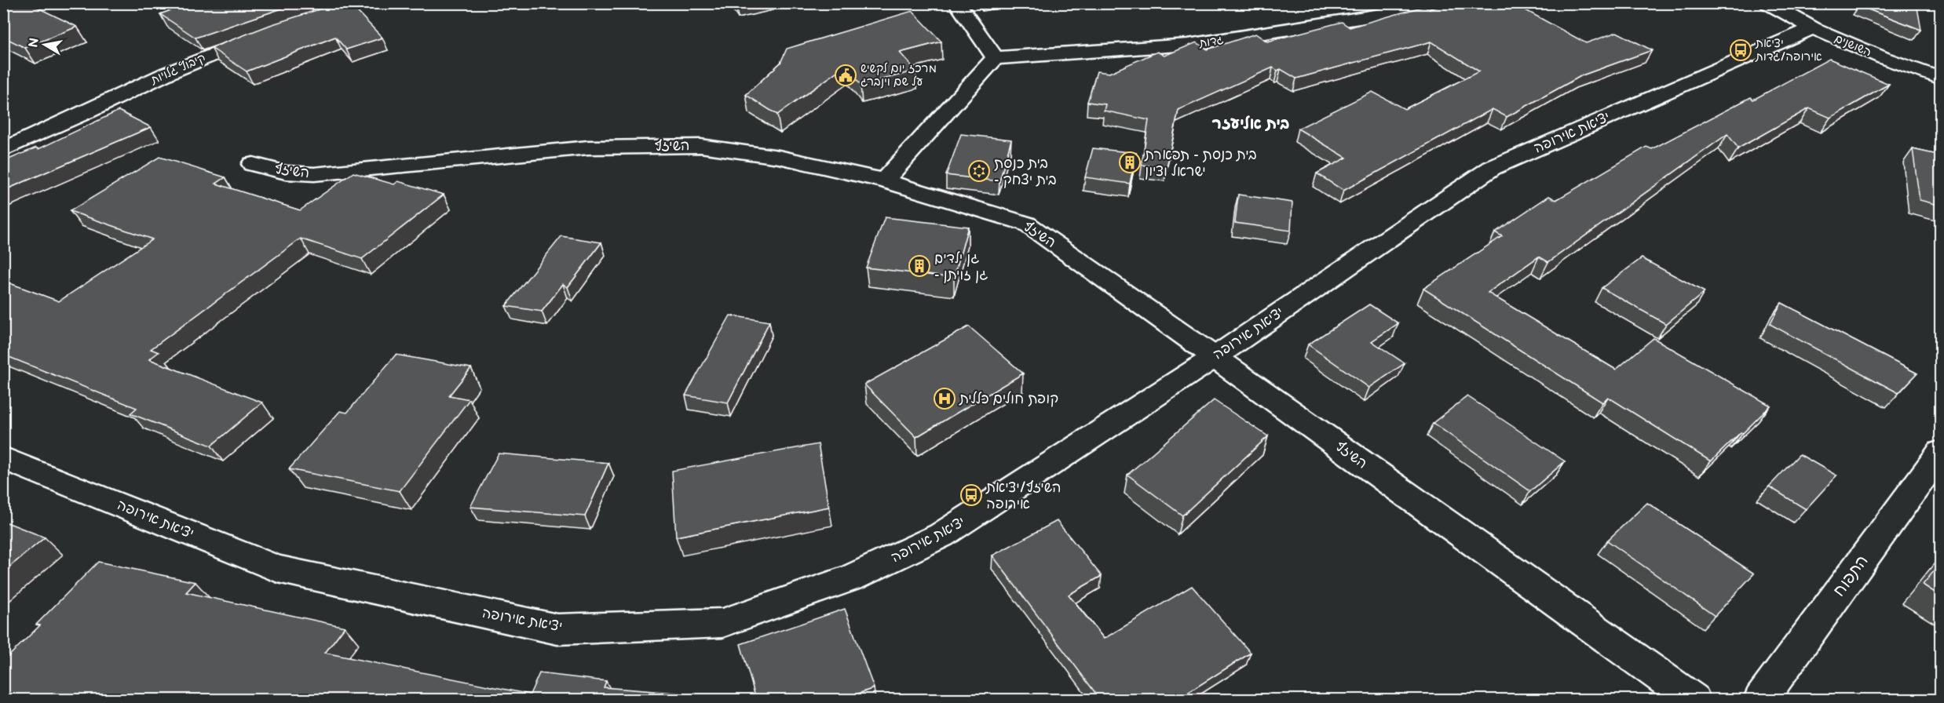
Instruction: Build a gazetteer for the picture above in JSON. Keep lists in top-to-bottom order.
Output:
{
  "streets": {
    "street": [
      "גדות",
      "השושנים",
      "קיבוץ גלויות",
      "יציאת אירופה",
      "השיזף",
      "התפוח"
    ]
  },
  "crossings": [
    ["השושנים", "יציאת אירופה"],
    ["יציאת אירופה", "השיזף"]
  ],
  "districts": ["בית אליעזר"],
  "places": {
    "bus stop": ["יציאת אירופה/גדות", "השיזף/יציאת אירופה"],
    "public building": ["מרכז יום לקשיש על שם וינברג"],
    "building": ["בית כנסת - תפארת ישראל וציון", "גן ילדים - גן זויתן"],
    "synagogue": ["בית כנסת - בית יצחק"],
    "hospital": ["קופת חולים כללית"]
  },
  "north": "left"
}
